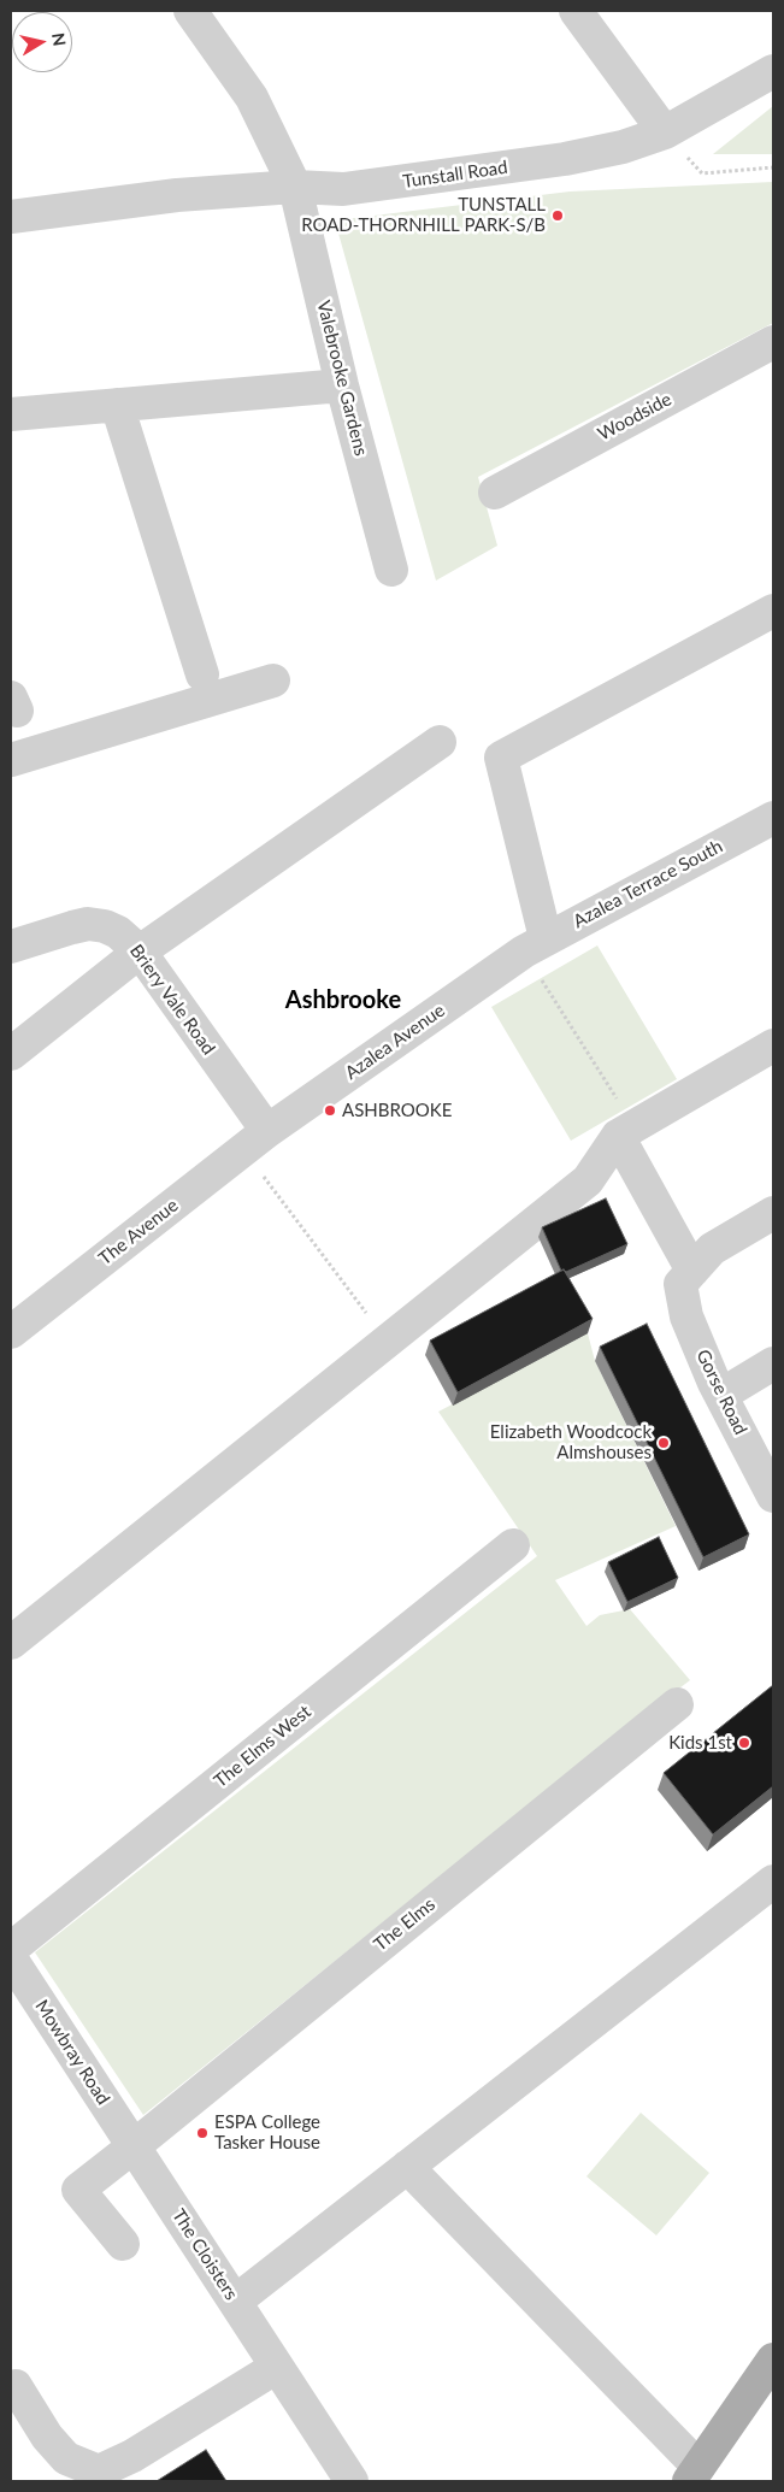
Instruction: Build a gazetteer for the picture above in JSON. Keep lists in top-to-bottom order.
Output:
{
  "streets": {
    "street": [
      "Tunstall Road",
      "Valebrooke Gardens",
      "Woodside",
      "Azalea Terrace South",
      "Briery Vale Road",
      "Azalea Avenue",
      "The Avenue",
      "Gorse Road",
      "The Elms West",
      "The Elms",
      "Mowbray Road",
      "The Cloisters"
    ]
  },
  "crossings": [
    ["Tunstall Road", "Valebrooke Gardens"],
    ["Azalea Terrace South", "Azalea Avenue"],
    ["Briery Vale Road", "Azalea Avenue"],
    ["Briery Vale Road", "The Avenue"],
    ["Azalea Avenue", "The Avenue"],
    ["The Elms", "Mowbray Road"],
    ["The Elms", "The Cloisters"],
    ["Mowbray Road", "The Cloisters"]
  ],
  "districts": ["Ashbrooke"],
  "places": [
    "TUNSTALL ROAD-THORNHILL PARK-S/B",
    "ASHBROOKE",
    "Elizabeth Woodcock Almshouses",
    "Kids 1st",
    "ESPA College Tasker House"
  ],
  "north": "right"
}
